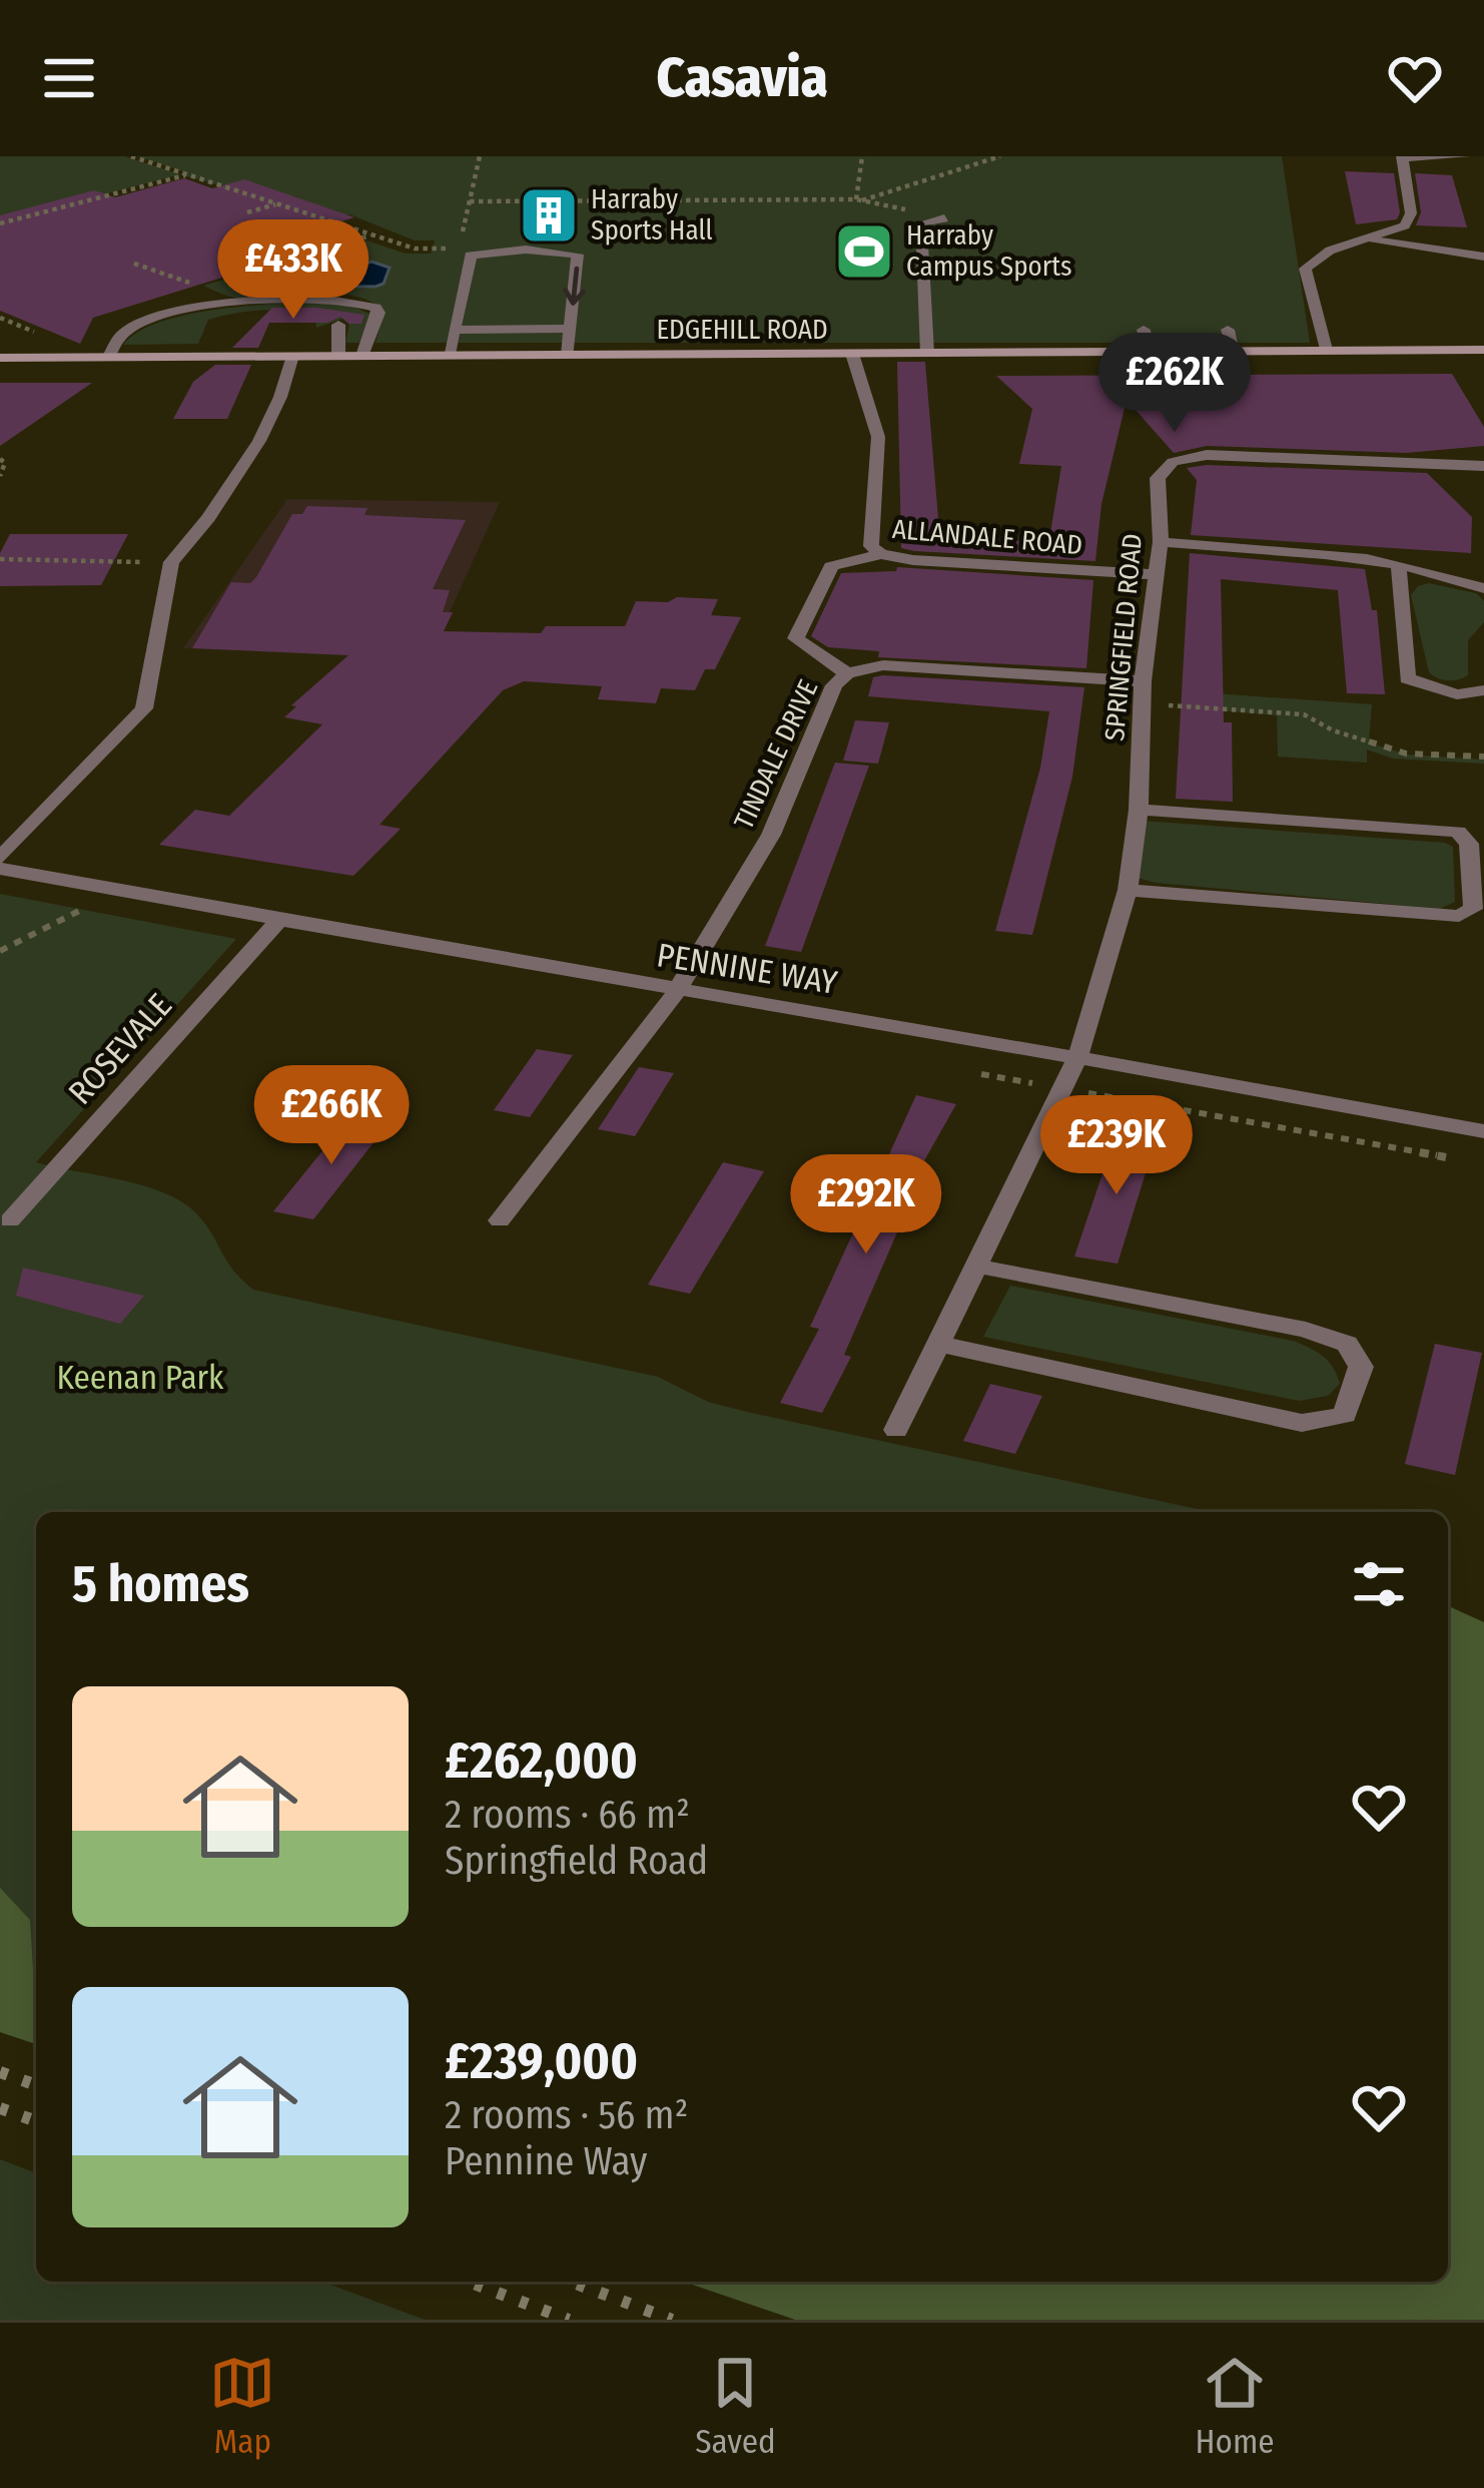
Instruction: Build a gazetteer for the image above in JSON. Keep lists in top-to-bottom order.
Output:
{
  "streets": {
    "street": [
      "EDGEHILL ROAD",
      "ALLANDALE ROAD",
      "SPRINGFIELD ROAD",
      "TINDALE DRIVE",
      "PENNINE WAY",
      "ROSEVALE"
    ]
  },
  "crossings": [
    ["EDGEHILL ROAD", "ALLANDALE ROAD"],
    ["ALLANDALE ROAD", "SPRINGFIELD ROAD"],
    ["SPRINGFIELD ROAD", "TINDALE DRIVE"],
    ["SPRINGFIELD ROAD", "PENNINE WAY"],
    ["TINDALE DRIVE", "PENNINE WAY"],
    ["PENNINE WAY", "ROSEVALE"]
  ],
  "parks": ["Keenan Park"],
  "places": {
    "building": ["Harraby Sports Hall"],
    "sports": ["Harraby Campus Sports"]
  },
  "page": {
    "header": "Casavia",
    "price": [
      "£433K",
      "£262K",
      "£266K",
      "£239K",
      "£292K"
    ],
    "heading": "5 homes",
    "list": [
      {
        "name": "£262,000",
        "note": "2 rooms · 66 m² · Springfield Road"
      },
      {
        "name": "£239,000",
        "note": "2 rooms · 56 m² · Pennine Way"
      }
    ],
    "tabs": ["Map", "Saved", "Home"]
  }
}
